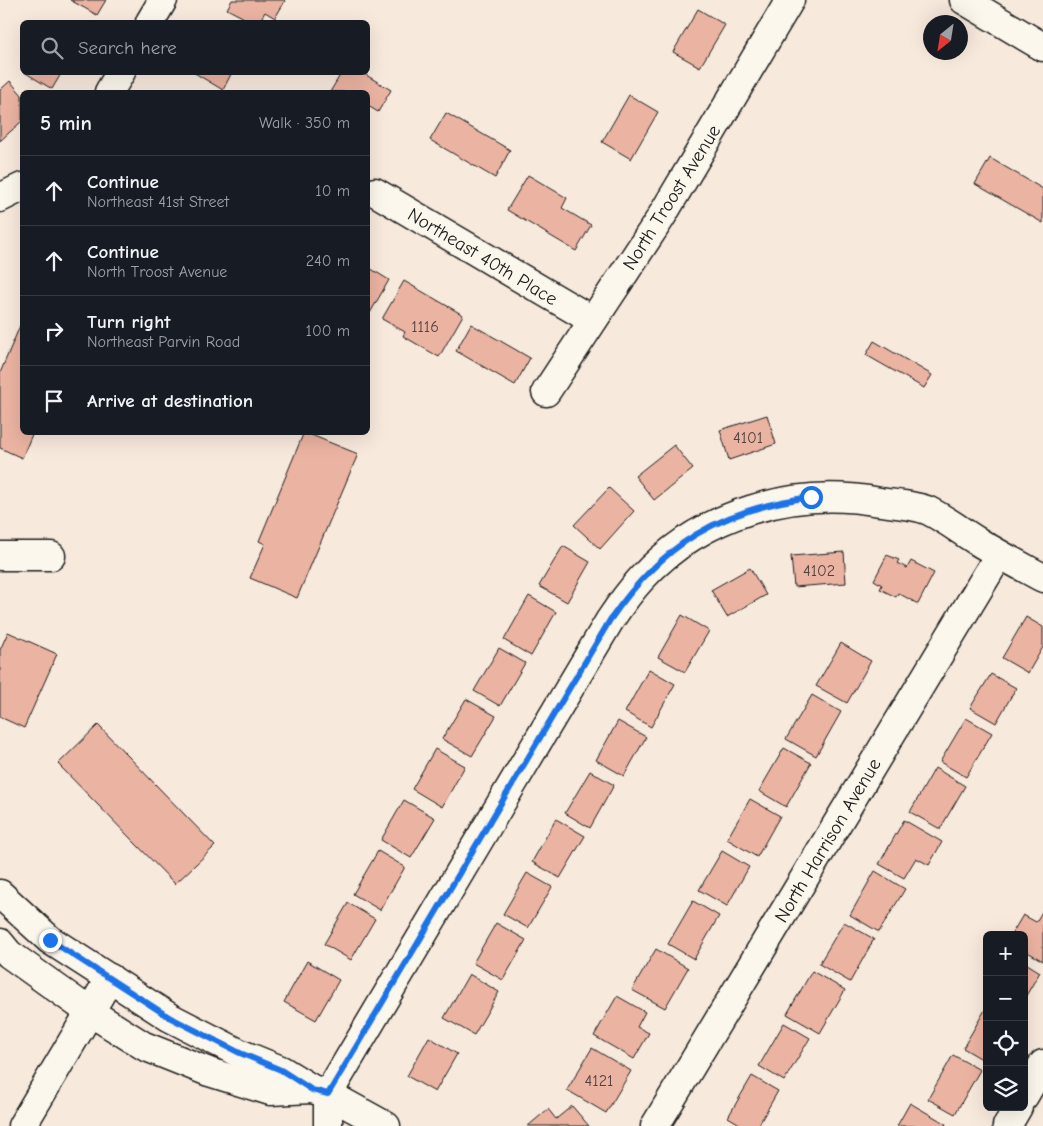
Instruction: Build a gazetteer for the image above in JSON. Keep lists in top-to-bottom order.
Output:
{
  "streets": {
    "street": ["North Troost Avenue", "Northeast 40th Place", "North Harrison Avenue"]
  },
  "crossings": [
    ["North Troost Avenue", "Northeast 40th Place"]
  ],
  "house_numbers": [
    "1116",
    "4101",
    "4102",
    "4121"
  ],
  "north": "bottom left",
  "page": {
    "search": "Search here",
    "heading": ["5 min", "Walk · 350 m"],
    "list": [
      ["Continue", "Northeast 41st Street", "10 m"],
      ["Continue", "North Troost Avenue", "240 m"],
      ["Turn right", "Northeast Parvin Road", "100 m"],
      "Arrive at destination"
    ],
    "map_buttons": ["+", "−"]
  }
}
